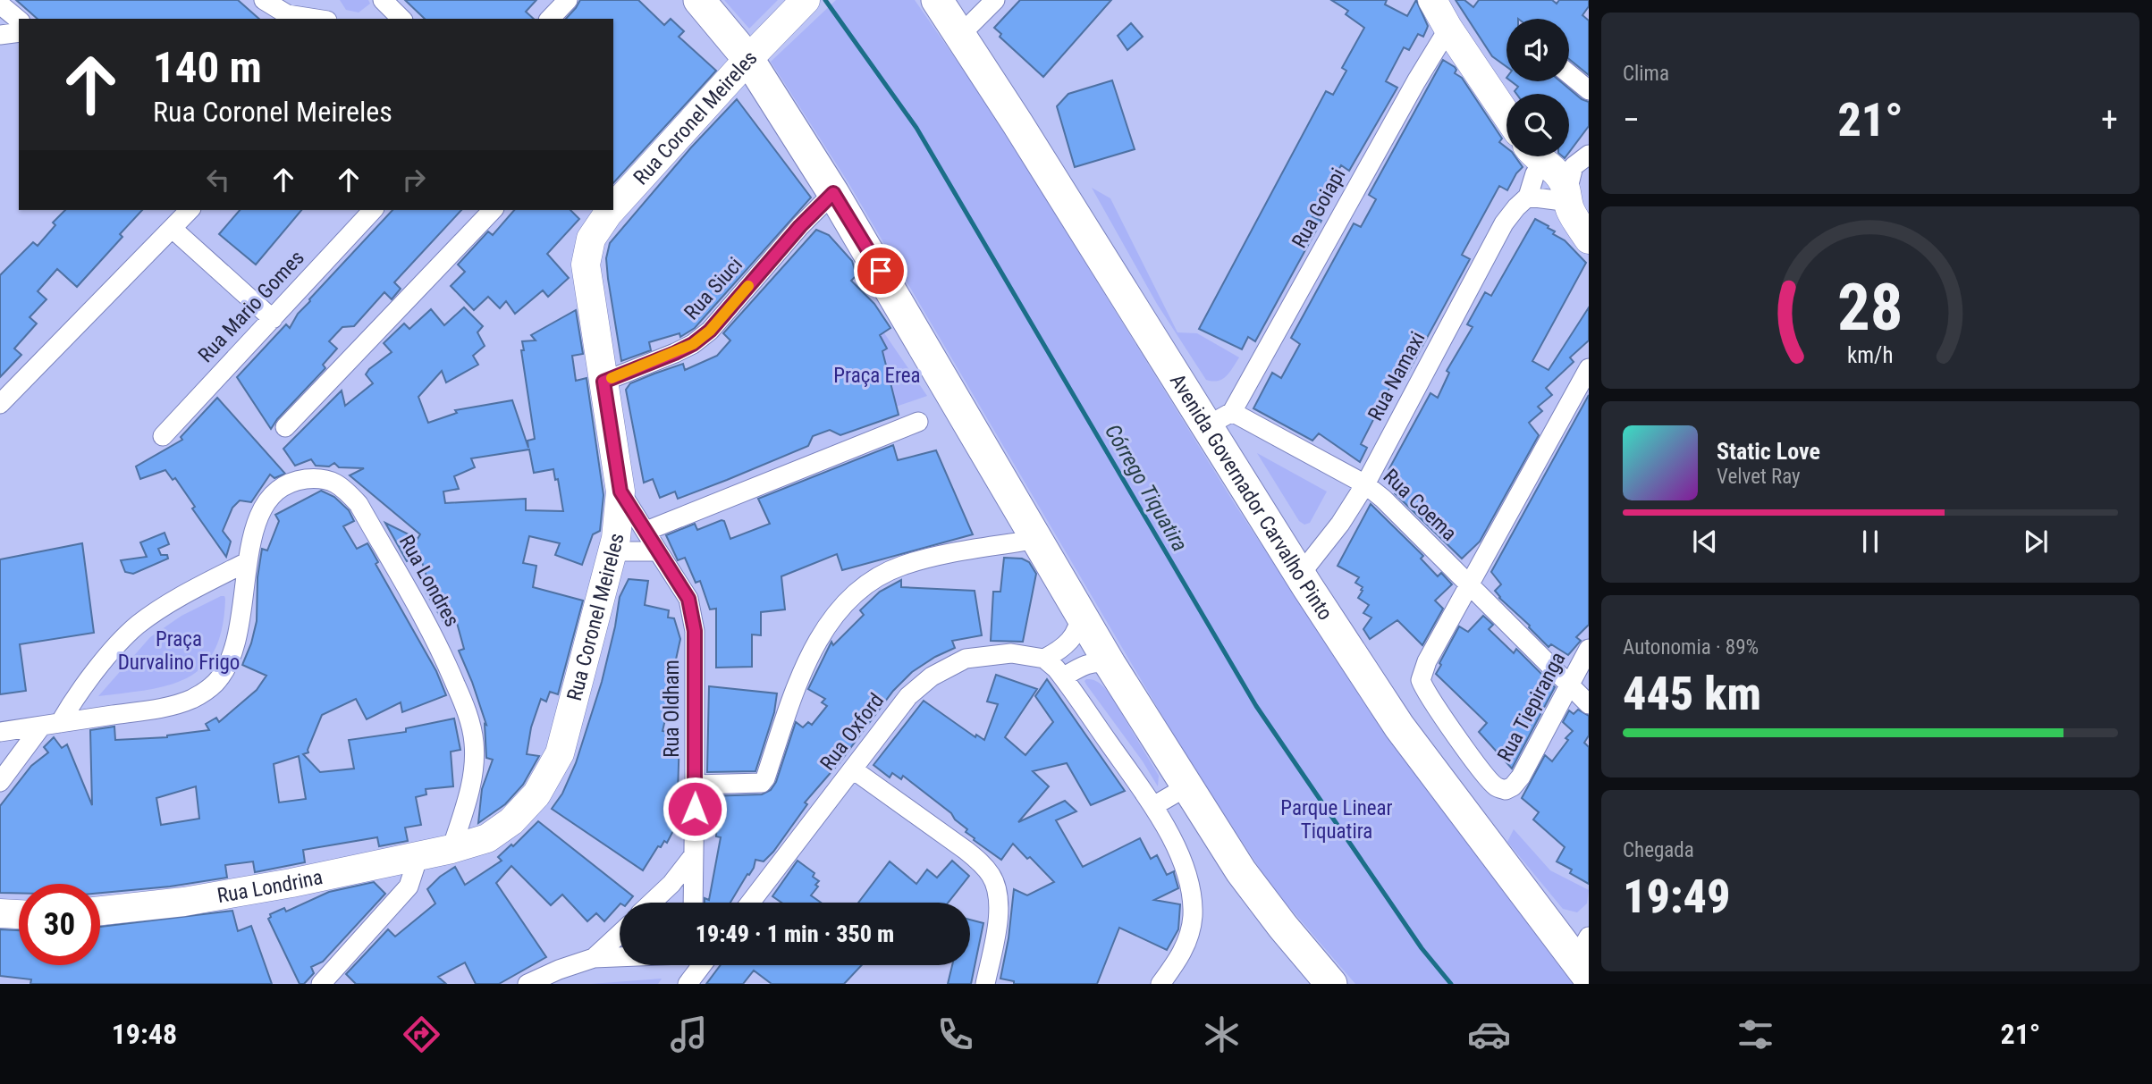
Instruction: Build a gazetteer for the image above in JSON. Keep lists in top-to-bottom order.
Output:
{
  "streets": {
    "main road": ["Avenida Governador Carvalho Pinto"],
    "street": [
      "Rua Coronel Meireles",
      "Rua Goiapi",
      "Rua Siuci",
      "Rua Mario Gomes",
      "Rua Namaxi",
      "Rua Coema",
      "Rua Londres",
      "Rua Tiepiranga",
      "Rua Oldham",
      "Rua Oxford",
      "Rua Londrina"
    ]
  },
  "crossings": [
    ["Rua Coronel Meireles", "Rua Siuci"],
    ["Rua Coronel Meireles", "Rua Londres"],
    ["Rua Coronel Meireles", "Rua Oldham"],
    ["Rua Coronel Meireles", "Rua Londrina"],
    ["Rua Goiapi", "Avenida Governador Carvalho Pinto"],
    ["Rua Goiapi", "Rua Coema"],
    ["Rua Namaxi", "Avenida Governador Carvalho Pinto"],
    ["Rua Namaxi", "Rua Coema"],
    ["Avenida Governador Carvalho Pinto", "Rua Coema"],
    ["Rua Coema", "Rua Tiepiranga"],
    ["Rua Londres", "Rua Londrina"]
  ],
  "water": ["Córrego Tiquatira"],
  "parks": ["Praça Erea", "Praça Durvalino Frigo", "Parque Linear Tiquatira"],
  "page": {
    "tile": [
      "Clima",
      ["Autonomia · 89%", "445 km"],
      ["Chegada", "19:49"]
    ],
    "turn": ["140 m", "Rua Coronel Meireles"],
    "heat": ["−", "21°", "+"],
    "song": ["Static Love", "Velvet Ray"],
    "limit": "30",
    "trip": "19:49 · 1 min · 350 m",
    "tabs": ["19:48", "21°"],
    "gauge": ["28", "km/h"]
  }
}
